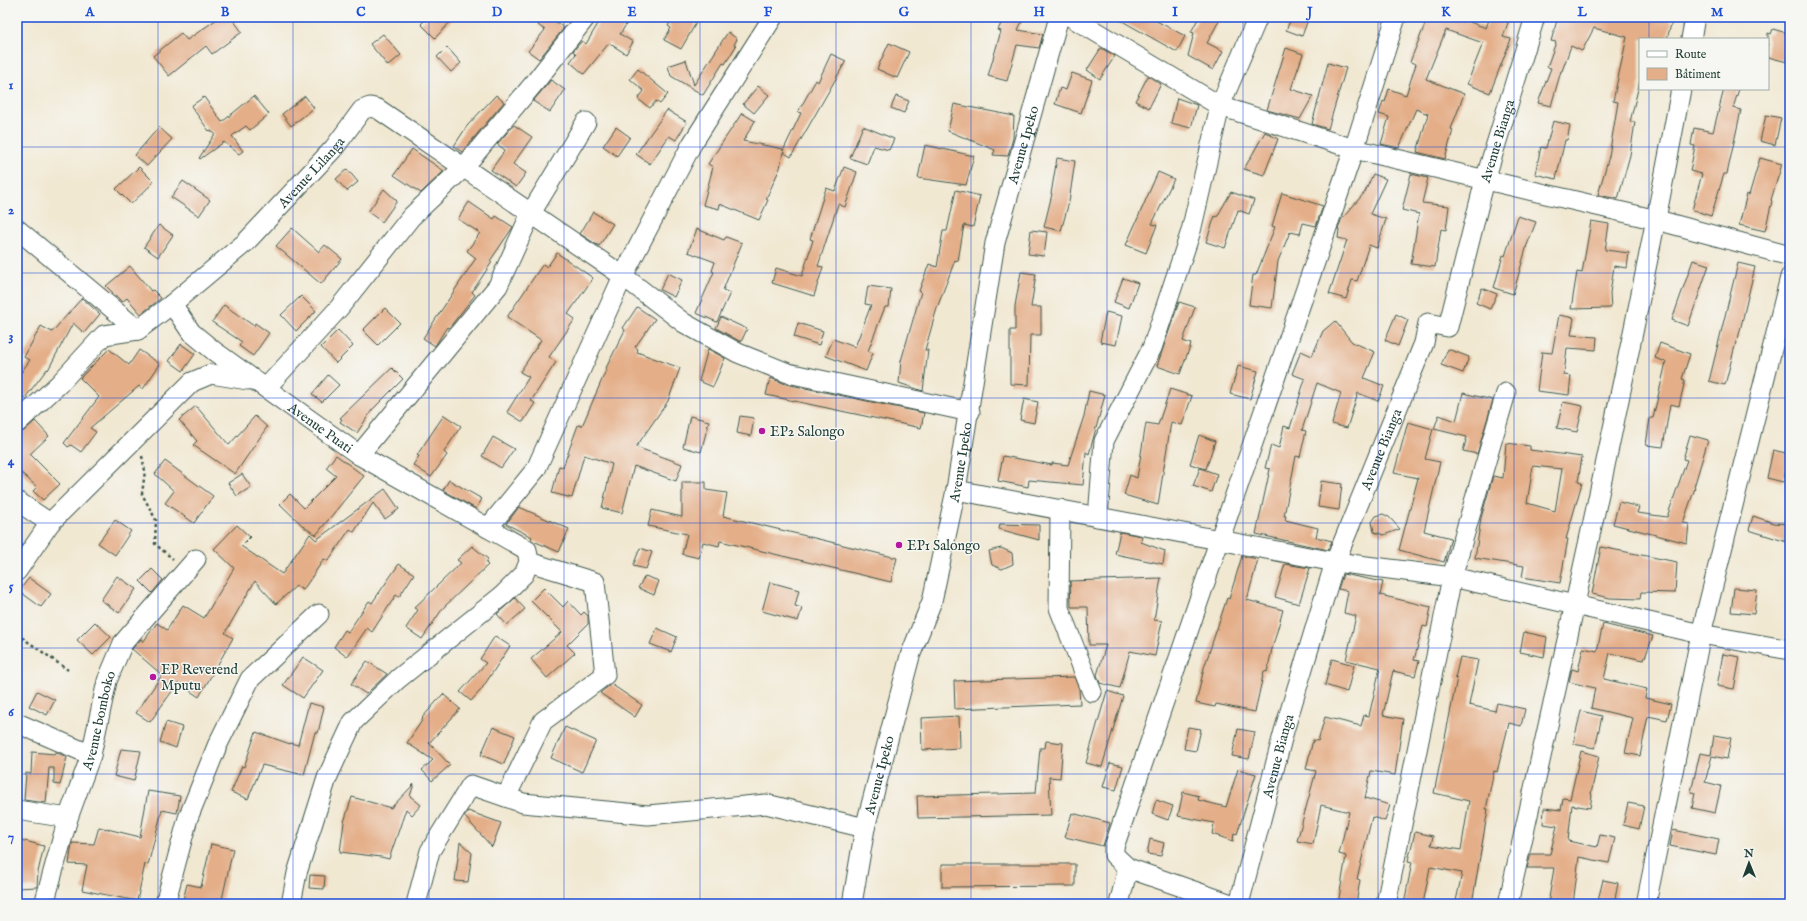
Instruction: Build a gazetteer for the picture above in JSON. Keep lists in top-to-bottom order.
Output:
{
  "streets": {
    "street": [
      "Avenue Bianga",
      "Avenue Ipeko",
      "Avenue Lilanga",
      "Avenue Puati",
      "Avenue bomboko"
    ]
  },
  "crossings": [
    ["Avenue Ipeko", "Avenue Lilanga"],
    ["Avenue Lilanga", "Avenue Puati"]
  ],
  "places": ["EP2 Salongo", "EP1 Salongo", "EP Reverend Mputu"],
  "legend": ["Route", "Bâtiment"],
  "north": "top",
  "grid": {
    "columns": [
      "A",
      "B",
      "C",
      "D",
      "E",
      "F",
      "G",
      "H",
      "I",
      "J",
      "K",
      "L",
      "M"
    ],
    "rows": [
      "1",
      "2",
      "3",
      "4",
      "5",
      "6",
      "7"
    ]
  }
}
